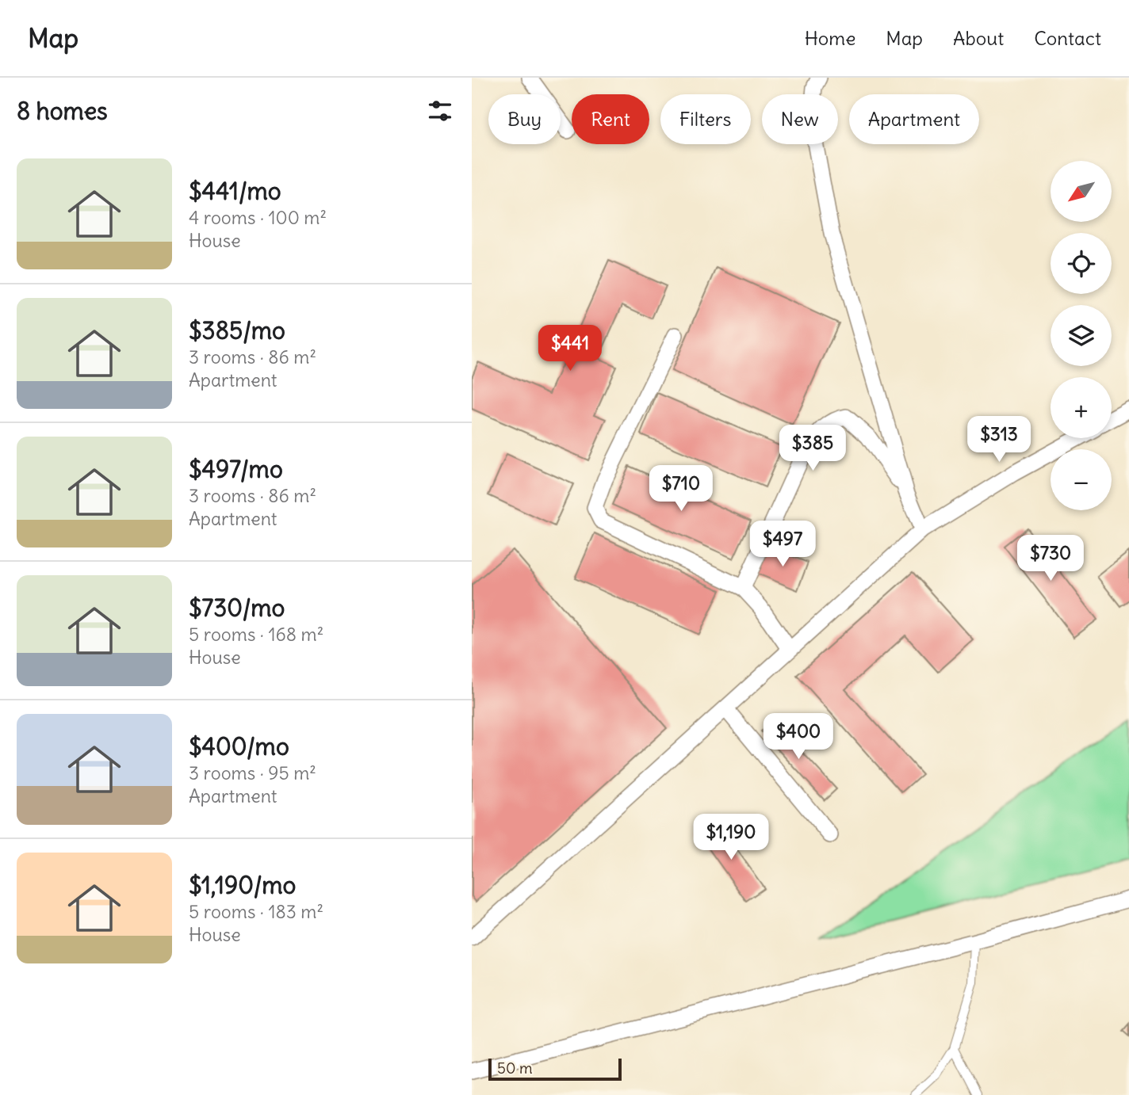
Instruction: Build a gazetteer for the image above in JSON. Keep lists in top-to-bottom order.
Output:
{
  "scale_bar": "50 m",
  "north": "bottom left",
  "page": {
    "header": "Map",
    "nav": [
      "Home",
      "Map",
      "About",
      "Contact"
    ],
    "heading": "8 homes",
    "chip": [
      "Buy",
      "Rent",
      "Filters",
      "New",
      "Apartment"
    ],
    "list": [
      {
        "name": "$441/mo",
        "note": "4 rooms · 100 m² · House"
      },
      {
        "name": "$385/mo",
        "note": "3 rooms · 86 m² · Apartment"
      },
      {
        "name": "$497/mo",
        "note": "3 rooms · 86 m² · Apartment"
      },
      {
        "name": "$730/mo",
        "note": "5 rooms · 168 m² · House"
      },
      {
        "name": "$400/mo",
        "note": "3 rooms · 95 m² · Apartment"
      },
      {
        "name": "$1,190/mo",
        "note": "5 rooms · 183 m² · House"
      }
    ],
    "map_buttons": ["+", "−"],
    "price": [
      "$441",
      "$313",
      "$385",
      "$710",
      "$497",
      "$730",
      "$400",
      "$1,190"
    ],
    "scale": "50 m"
  }
}
